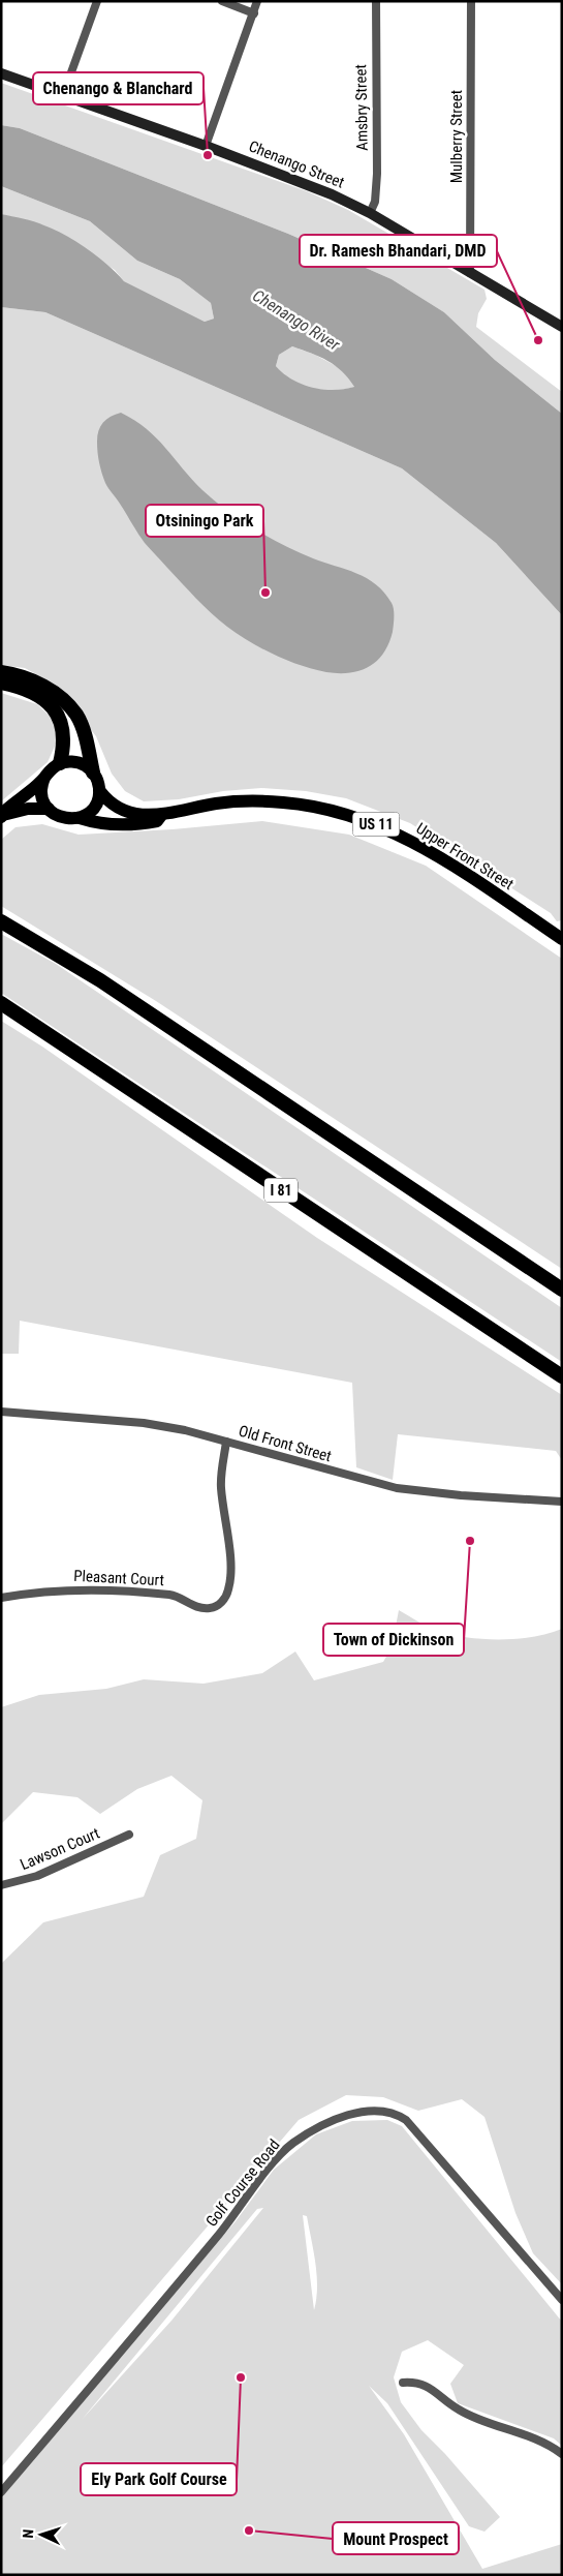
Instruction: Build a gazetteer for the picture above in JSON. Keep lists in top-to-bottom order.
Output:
{
  "streets": {
    "highway": ["I 81"],
    "main road": ["US 11", "Upper Front Street"],
    "street": [
      "Amsbry Street",
      "Mulberry Street",
      "Chenango Street",
      "Old Front Street",
      "Pleasant Court",
      "Lawson Court",
      "Golf Course Road"
    ]
  },
  "crossings": [
    ["Amsbry Street", "Chenango Street"],
    ["Mulberry Street", "Chenango Street"],
    ["Old Front Street", "Pleasant Court"]
  ],
  "water": ["Chenango River"],
  "places": [
    "Chenango & Blanchard",
    "Dr. Ramesh Bhandari, DMD",
    "Otsiningo Park",
    "Town of Dickinson",
    "Ely Park Golf Course",
    "Mount Prospect"
  ],
  "north": "left"
}
